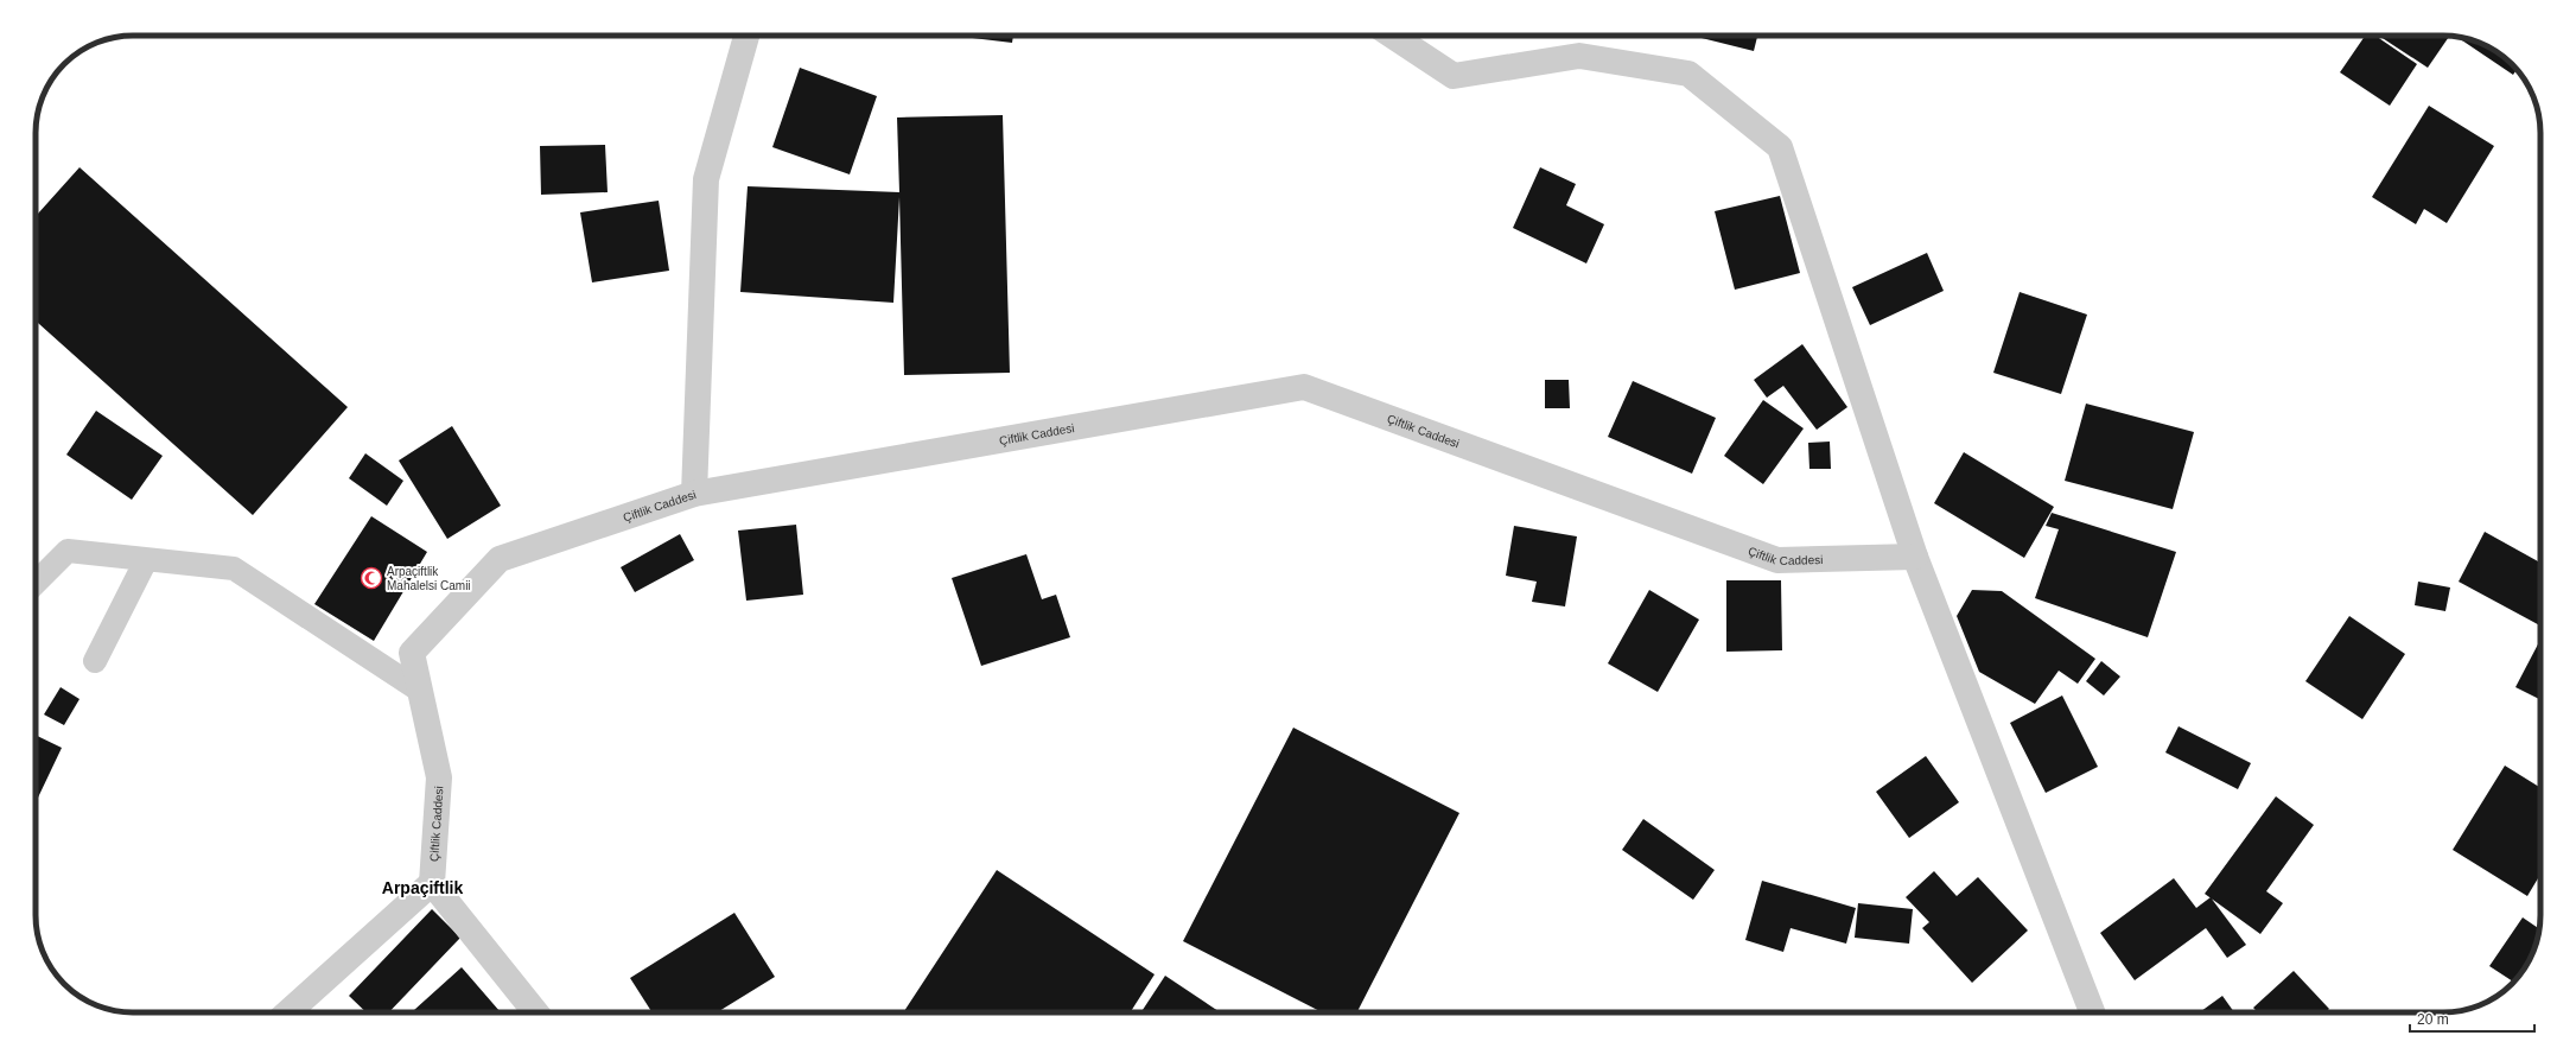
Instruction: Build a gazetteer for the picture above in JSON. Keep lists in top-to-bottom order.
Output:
{
  "streets": {
    "street": ["Çiftlik Caddesi"]
  },
  "districts": ["Arpaçiftlik"],
  "places": {
    "mosque": ["Arpaçiftlik Mahalelsi Camii"]
  },
  "scale_bar": "20 m"
}
